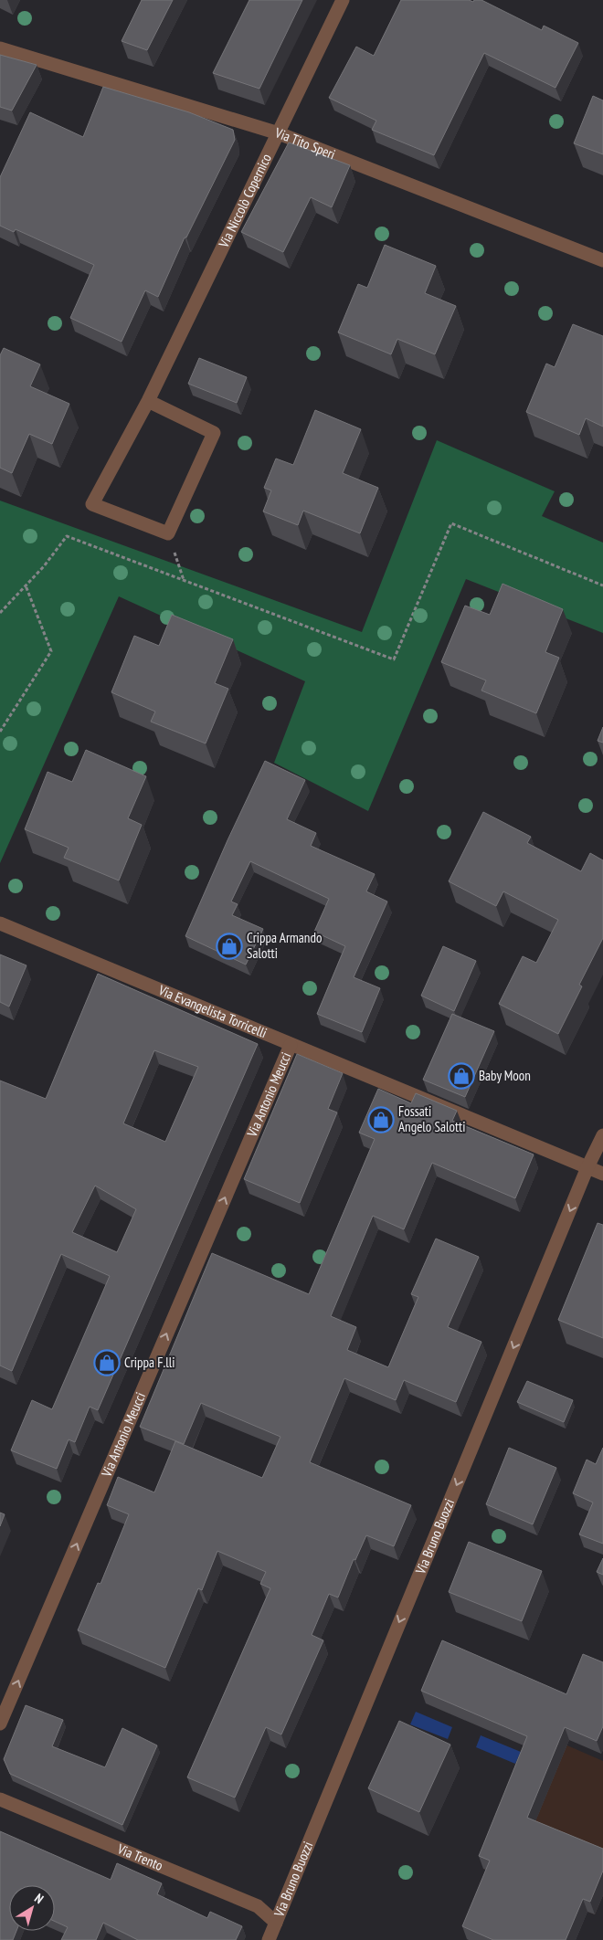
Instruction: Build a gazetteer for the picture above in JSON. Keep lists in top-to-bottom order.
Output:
{
  "streets": {
    "street": [
      "Via Tito Speri",
      "Via Niccolò Copernico",
      "Via Evangelista Torricelli",
      "Via Antonio Meucci",
      "Via Bruno Buozzi",
      "Via Trento"
    ]
  },
  "crossings": [
    ["Via Tito Speri", "Via Niccolò Copernico"],
    ["Via Evangelista Torricelli", "Via Antonio Meucci"],
    ["Via Evangelista Torricelli", "Via Bruno Buozzi"],
    ["Via Bruno Buozzi", "Via Trento"]
  ],
  "one_way": ["Via Antonio Meucci", "Via Bruno Buozzi"],
  "places": {
    "shop": [
      "Crippa Armando Salotti",
      "Baby Moon",
      "Fossati Angelo Salotti",
      "Crippa F.lli"
    ]
  },
  "north": "top right"
}
